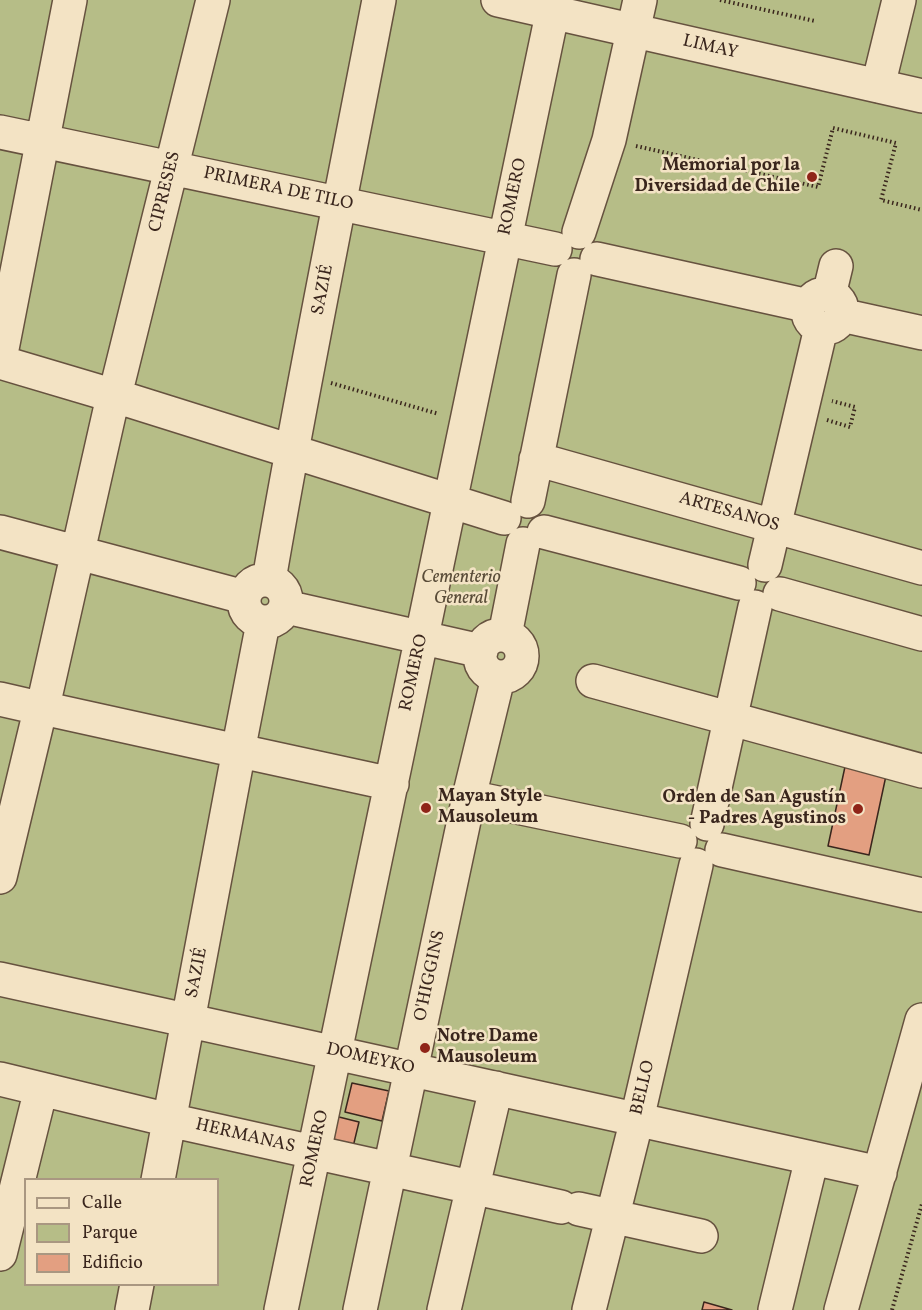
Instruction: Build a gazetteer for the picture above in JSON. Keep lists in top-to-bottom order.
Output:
{
  "streets": {
    "lane": [
      "LIMAY",
      "PRIMERA DE TILO",
      "CIPRESES",
      "ROMERO",
      "SAZIÉ",
      "ARTESANOS",
      "O'HIGGINS",
      "DOMEYKO",
      "BELLO",
      "HERMANAS"
    ]
  },
  "crossings": [
    ["LIMAY", "ROMERO"],
    ["PRIMERA DE TILO", "CIPRESES"],
    ["PRIMERA DE TILO", "ROMERO"],
    ["PRIMERA DE TILO", "SAZIÉ"],
    ["ROMERO", "DOMEYKO"],
    ["ROMERO", "HERMANAS"],
    ["SAZIÉ", "DOMEYKO"],
    ["SAZIÉ", "HERMANAS"],
    ["ARTESANOS", "BELLO"],
    ["O'HIGGINS", "DOMEYKO"],
    ["O'HIGGINS", "HERMANAS"],
    ["DOMEYKO", "BELLO"],
    ["BELLO", "HERMANAS"]
  ],
  "parks": ["Cementerio General"],
  "places": [
    "Memorial por la Diversidad de Chile",
    "Mayan Style Mausoleum",
    "Orden de San Agustín - Padres Agustinos",
    "Notre Dame Mausoleum"
  ],
  "legend": ["Calle", "Parque", "Edificio"]
}
